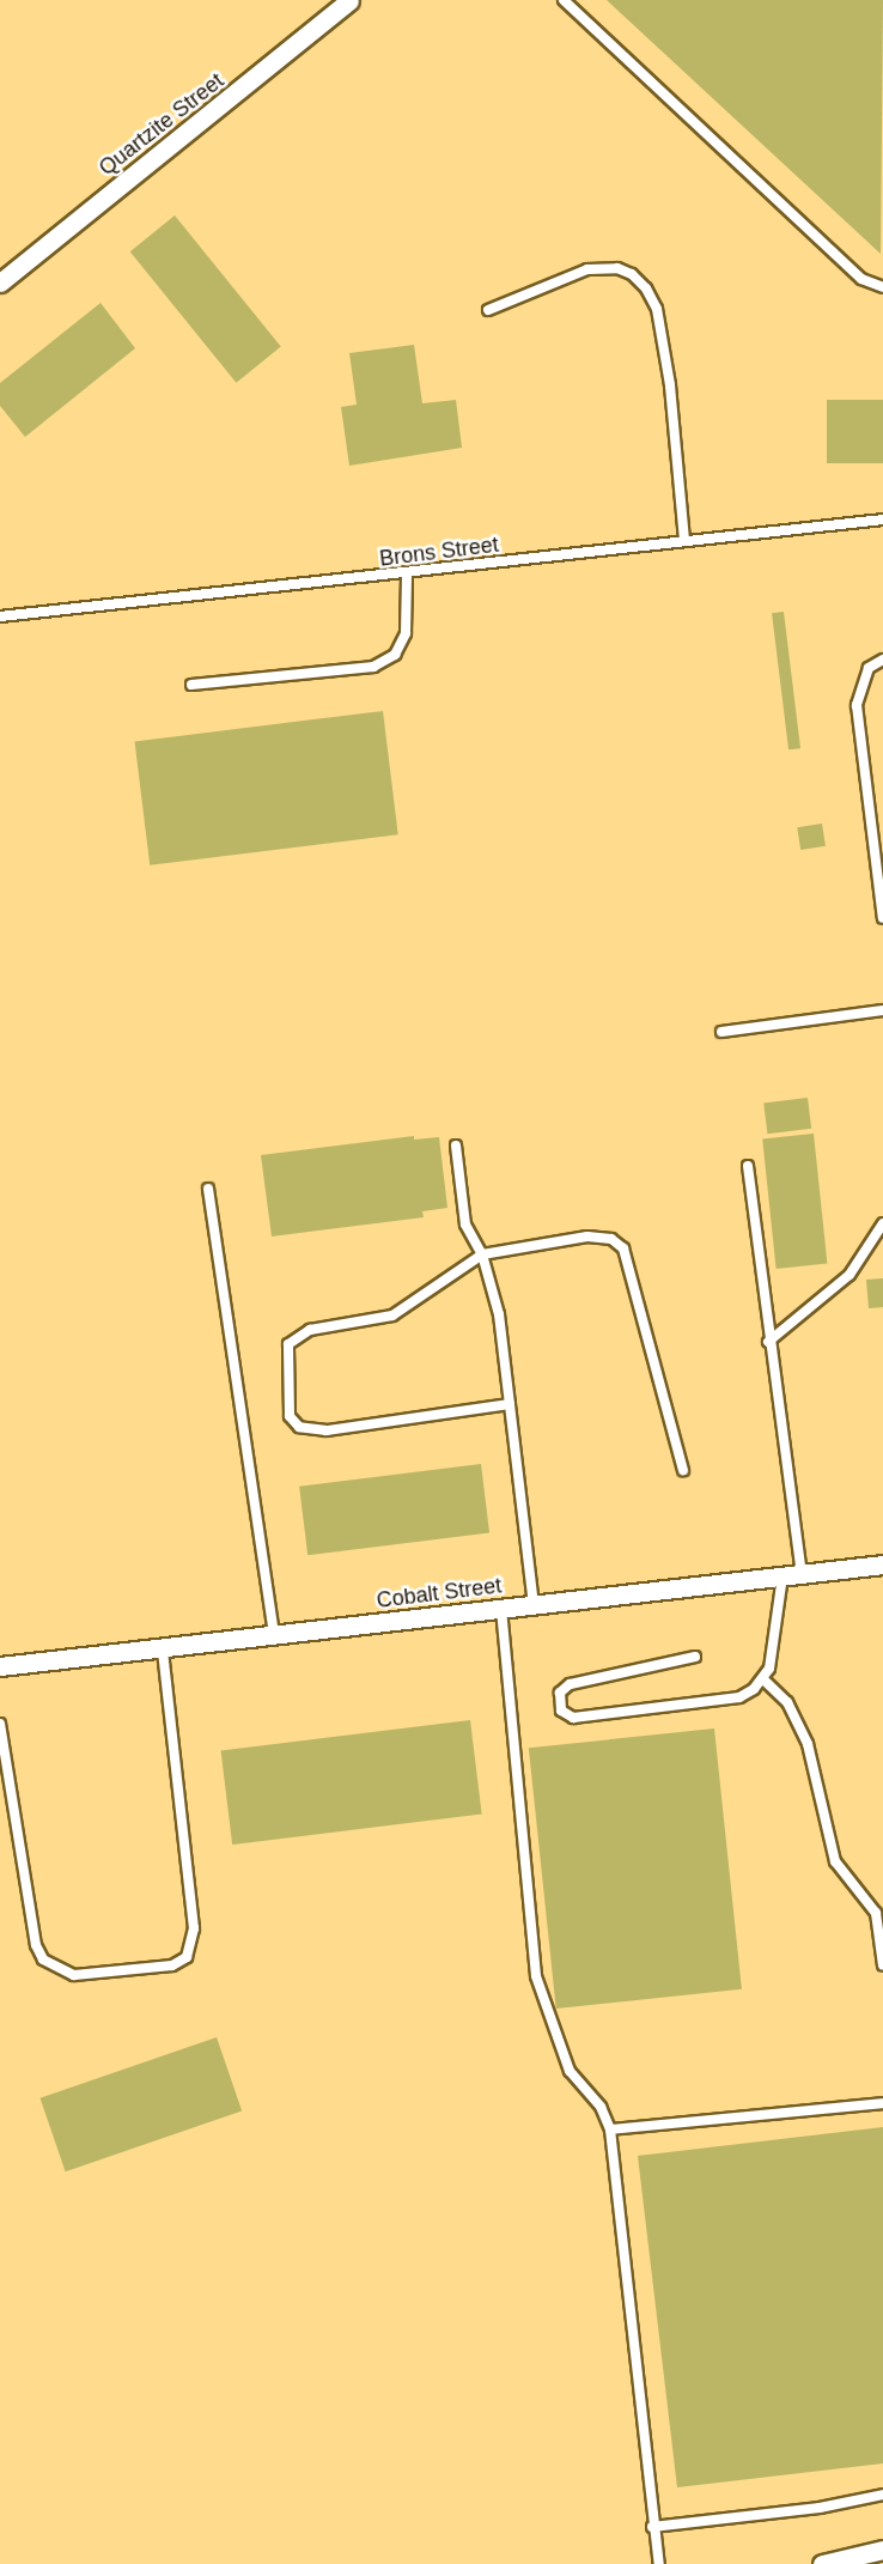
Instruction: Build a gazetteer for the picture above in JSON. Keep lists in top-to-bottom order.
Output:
{
  "streets": {
    "street": ["Quartzite Street", "Cobalt Street"],
    "lane": ["Brons Street"]
  }
}
